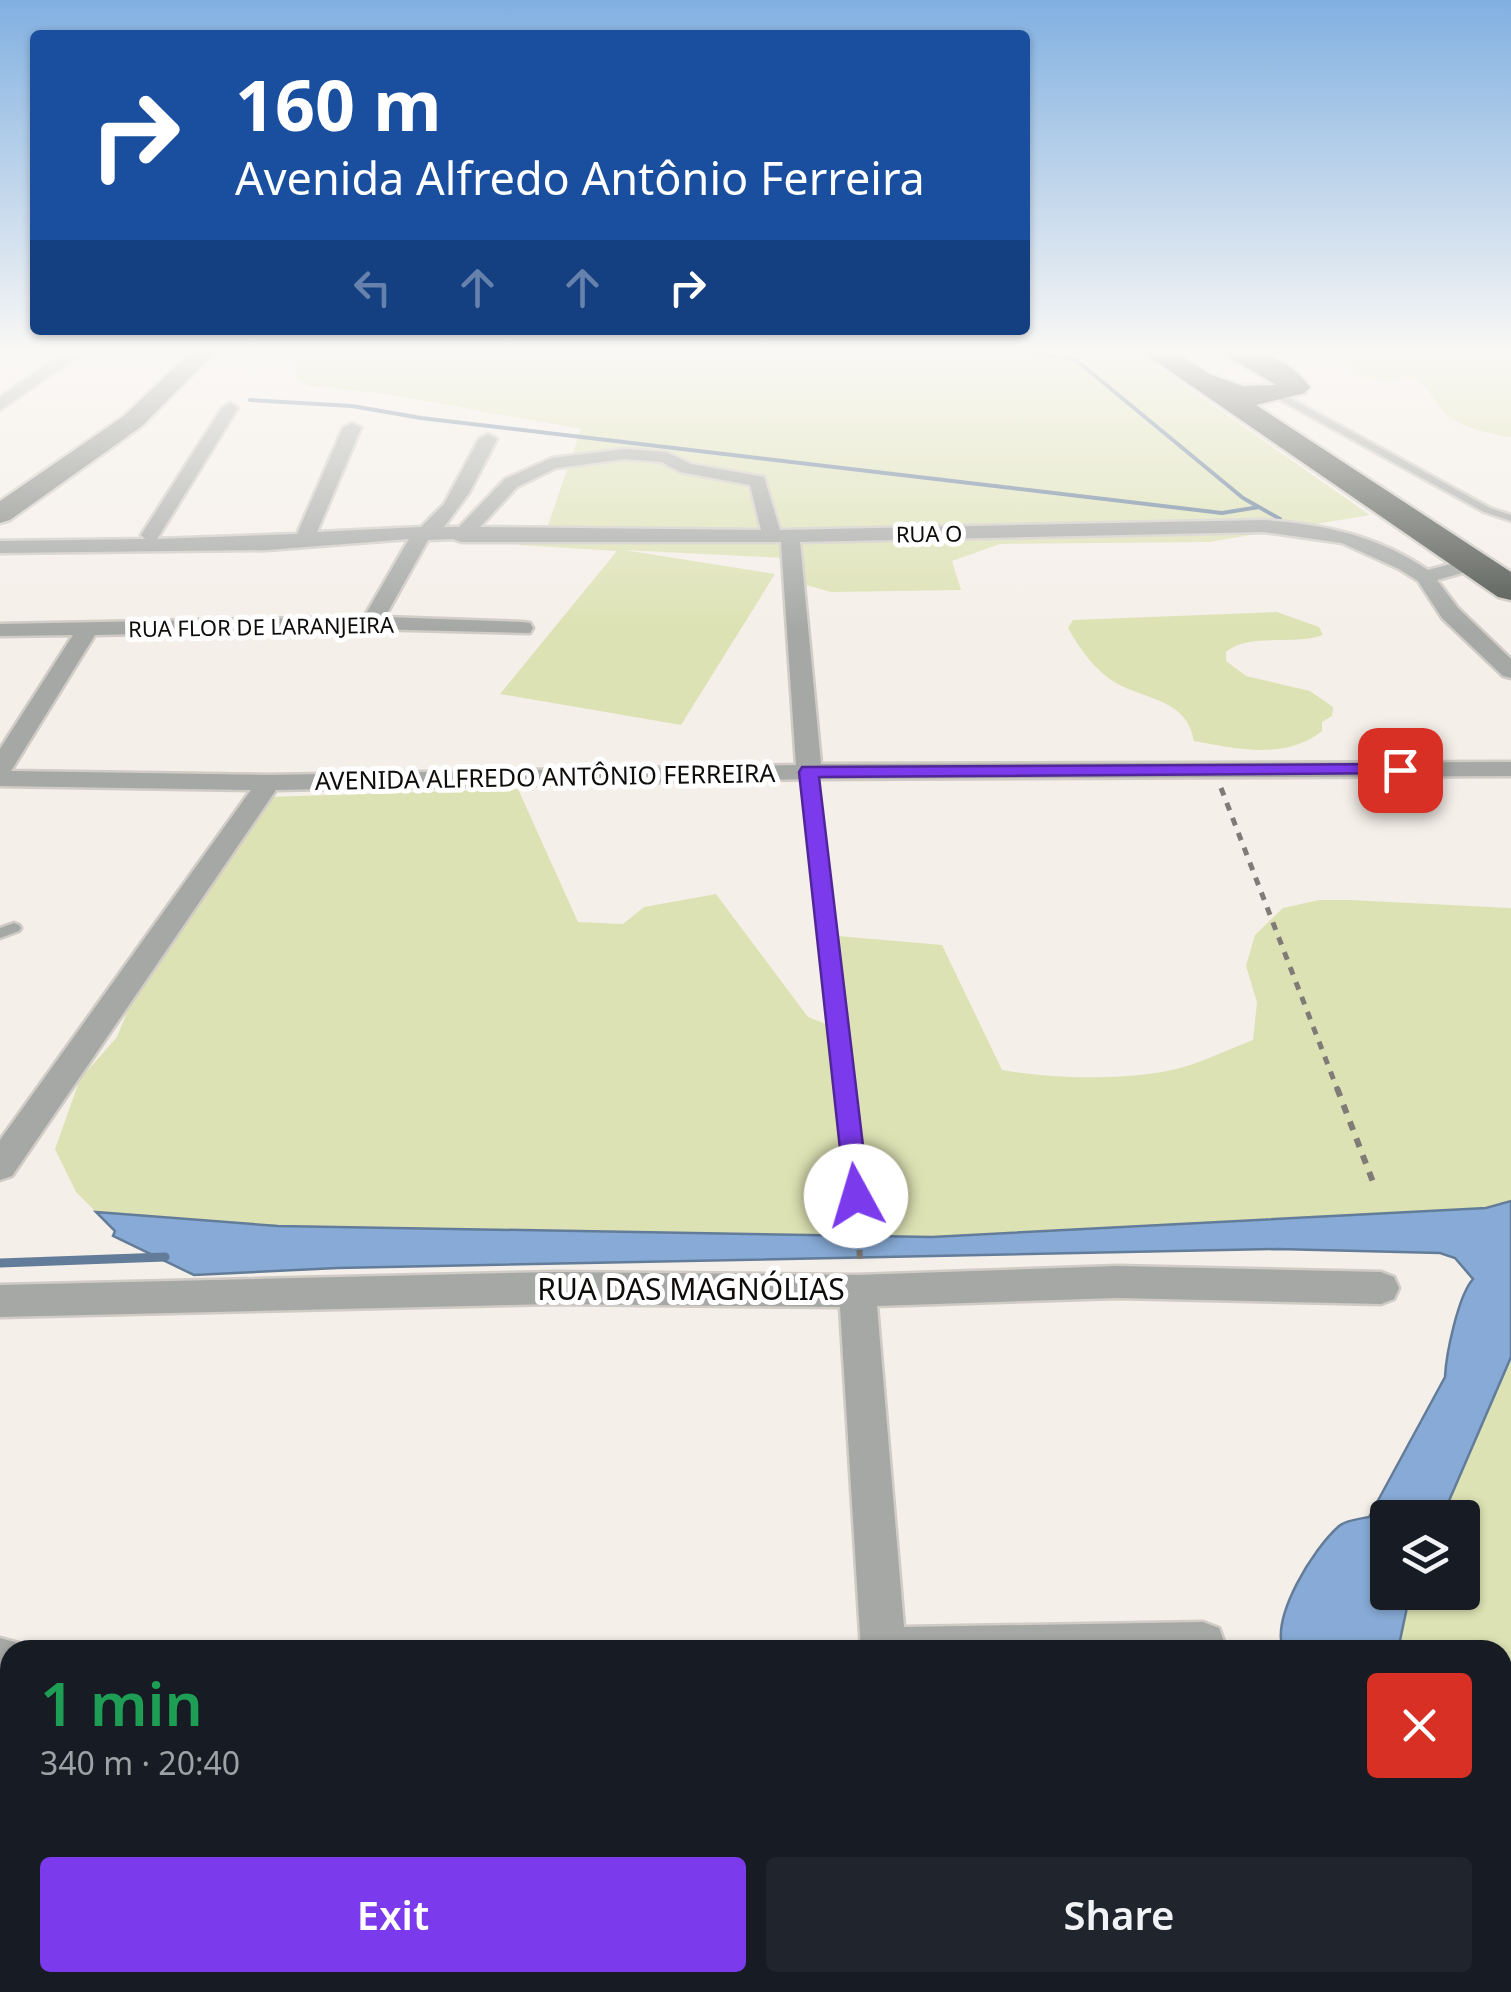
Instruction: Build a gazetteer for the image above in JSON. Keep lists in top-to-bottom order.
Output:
{
  "streets": {
    "street": [
      "RUA O",
      "RUA FLOR DE LARANJEIRA",
      "AVENIDA ALFREDO ANTÔNIO FERREIRA",
      "RUA DAS MAGNÓLIAS"
    ]
  },
  "page": {
    "turn": ["160 m", "Avenida Alfredo Antônio Ferreira"],
    "heading": ["1 min", "340 m · 20:40"],
    "buttons": ["Exit", "Share"]
  }
}
